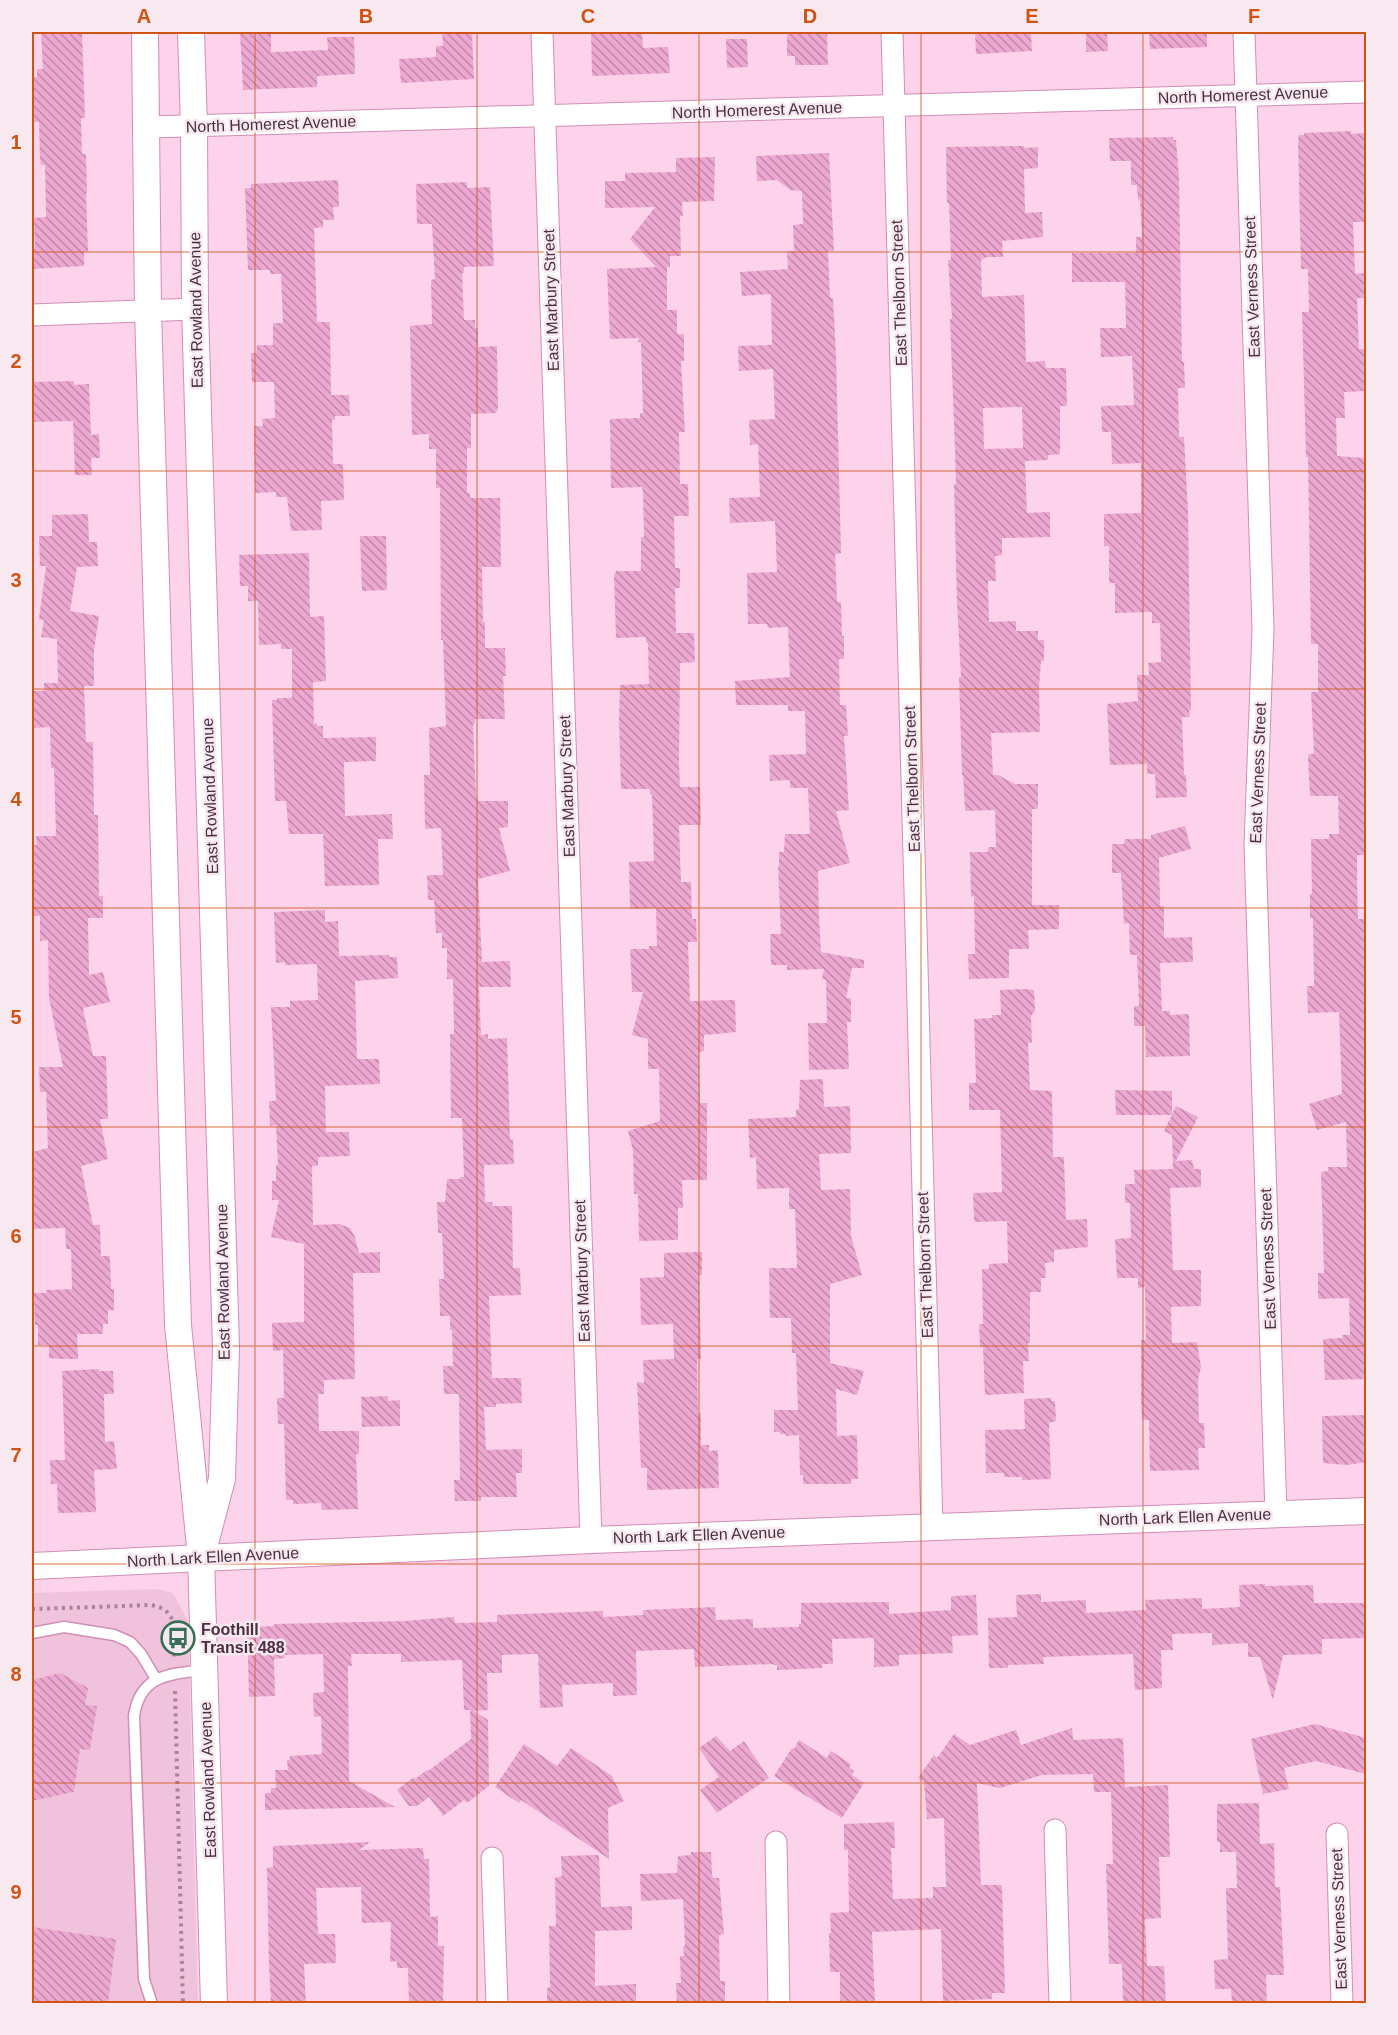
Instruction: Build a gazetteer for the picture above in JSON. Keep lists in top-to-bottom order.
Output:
{
  "streets": {
    "street": [
      "North Homerest Avenue",
      "East Verness Street",
      "East Thelborn Street",
      "East Marbury Street",
      "East Rowland Avenue",
      "North Lark Ellen Avenue"
    ]
  },
  "crossings": [
    ["North Homerest Avenue", "East Verness Street"],
    ["North Homerest Avenue", "East Thelborn Street"],
    ["North Homerest Avenue", "East Marbury Street"],
    ["North Homerest Avenue", "East Rowland Avenue"],
    ["East Verness Street", "North Lark Ellen Avenue"],
    ["East Thelborn Street", "North Lark Ellen Avenue"],
    ["East Marbury Street", "North Lark Ellen Avenue"],
    ["East Rowland Avenue", "North Lark Ellen Avenue"]
  ],
  "places": {
    "bus stop": ["Foothill Transit 488"]
  },
  "grid": {
    "columns": [
      "A",
      "B",
      "C",
      "D",
      "E",
      "F"
    ],
    "rows": [
      "1",
      "2",
      "3",
      "4",
      "5",
      "6",
      "7",
      "8",
      "9"
    ]
  }
}
